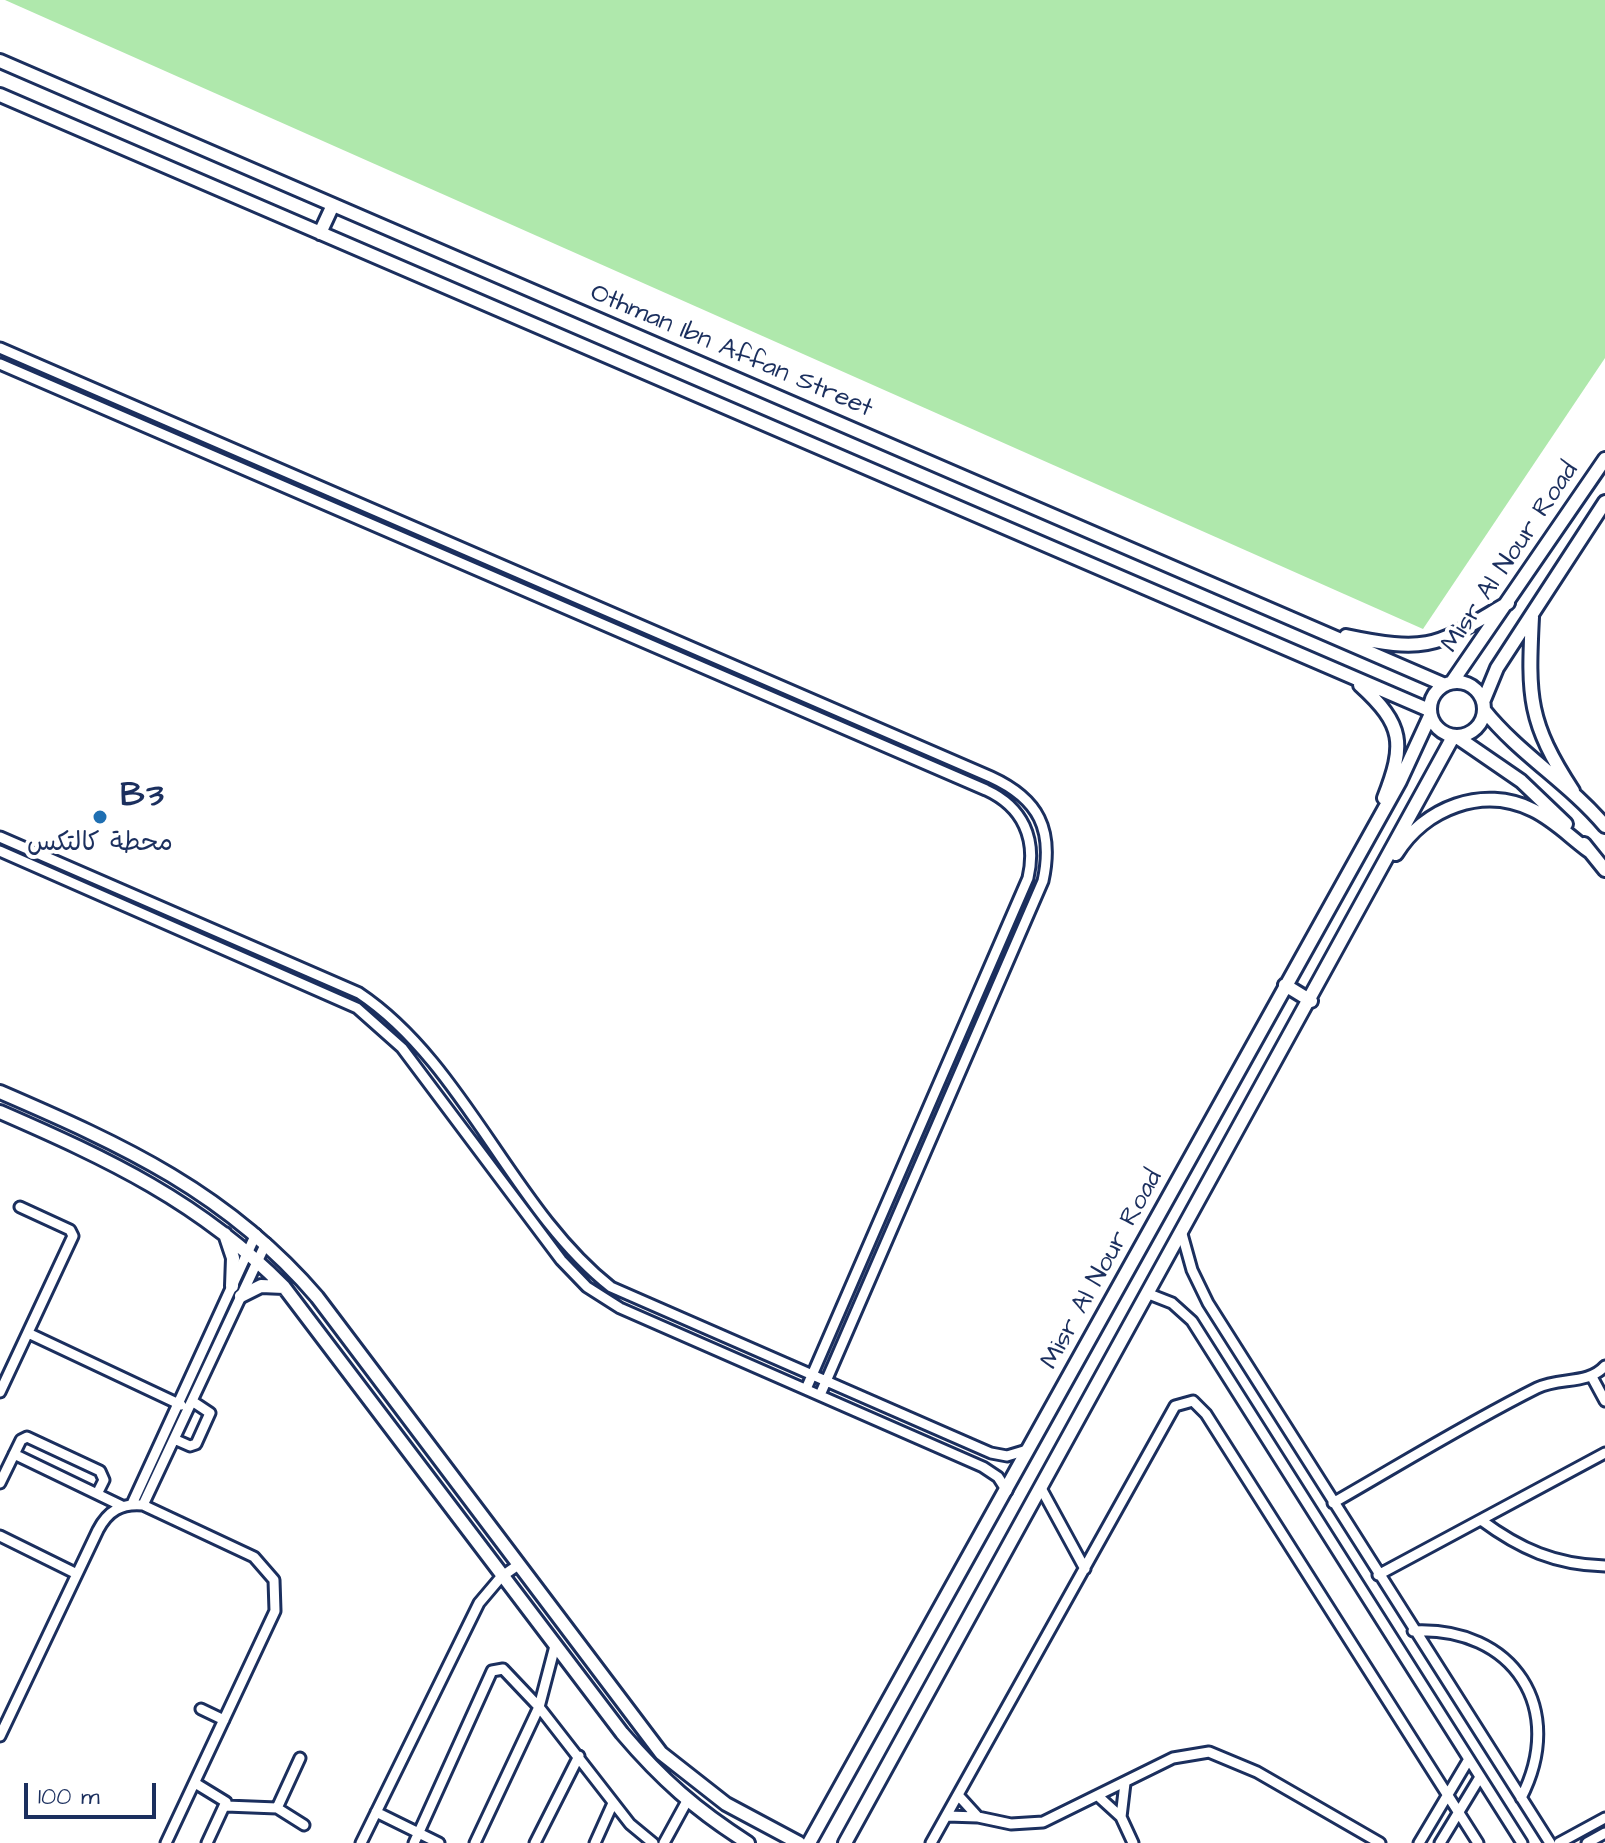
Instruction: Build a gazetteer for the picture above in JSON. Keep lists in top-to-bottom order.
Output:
{
  "streets": {
    "street": ["Othman Ibn Affan Street", "Misr Al Nour Road"]
  },
  "crossings": [
    ["Othman Ibn Affan Street", "Misr Al Nour Road"]
  ],
  "districts": ["B3"],
  "places": ["محطة كالتكس"],
  "scale_bar": "100 m"
}
